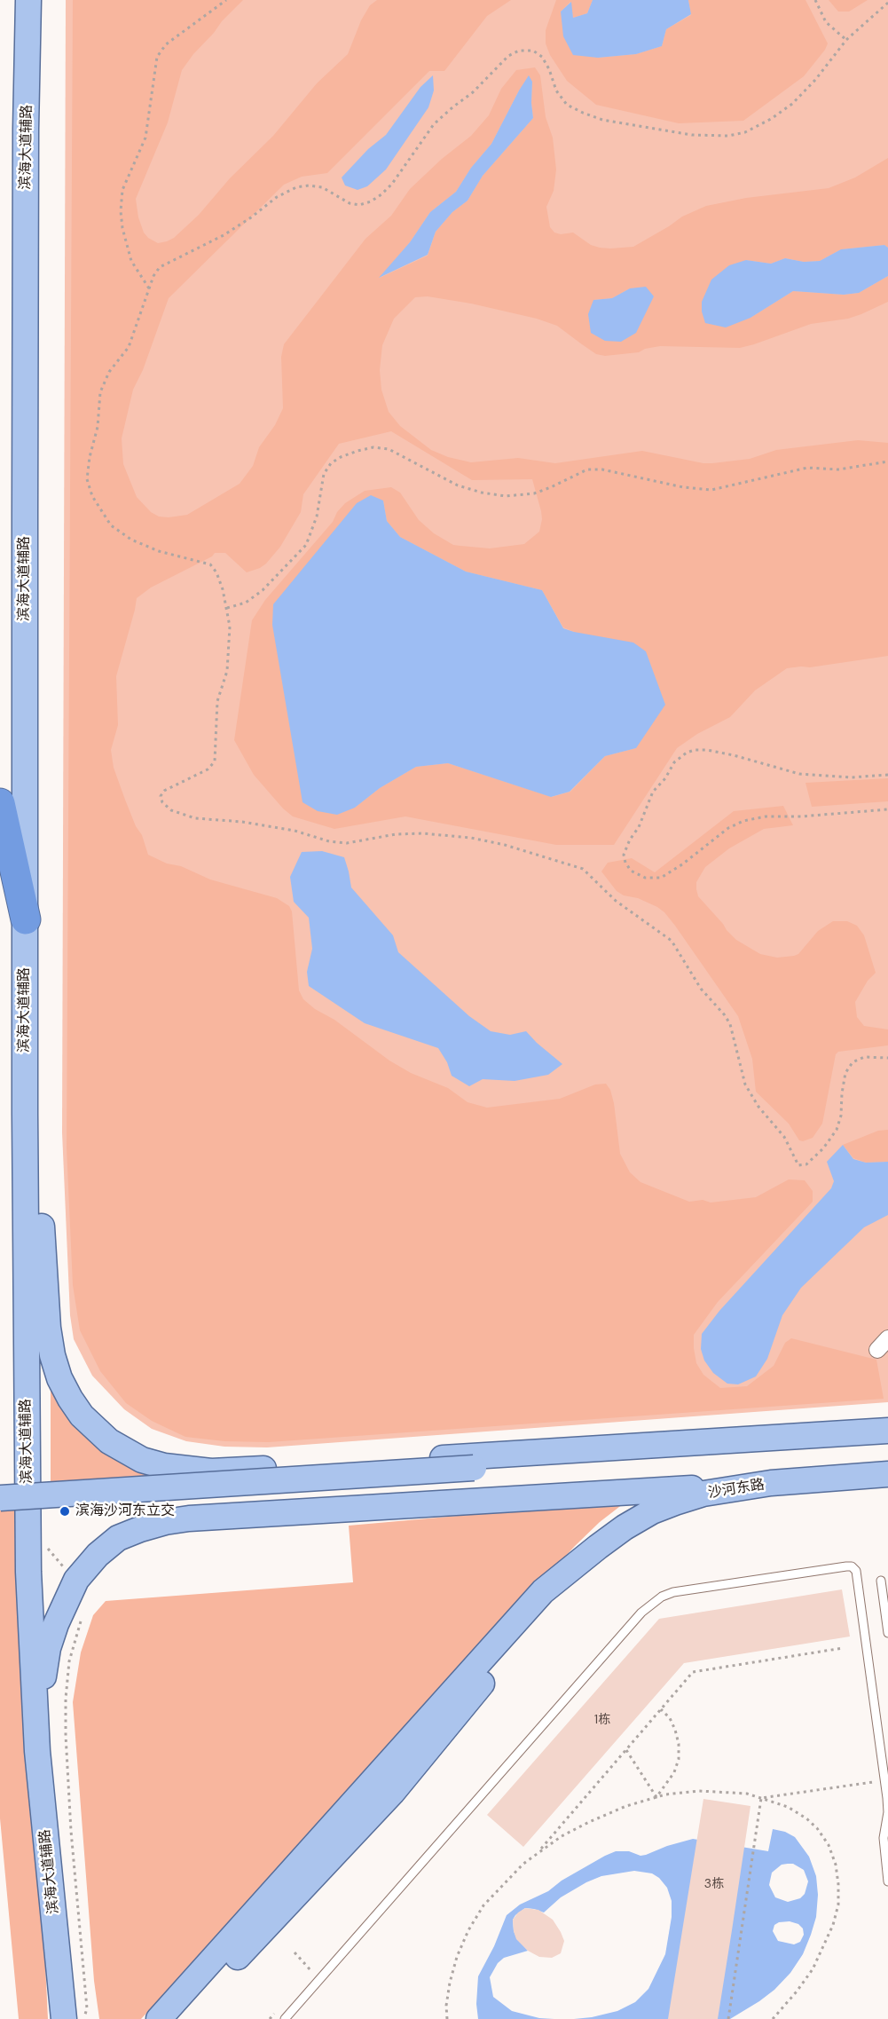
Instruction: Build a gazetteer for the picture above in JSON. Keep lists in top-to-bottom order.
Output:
{
  "streets": {
    "main road": ["滨海大道辅路", "沙河东路"]
  },
  "places": ["滨海沙河东立交"],
  "house_numbers": ["1栋", "3栋"]
}
